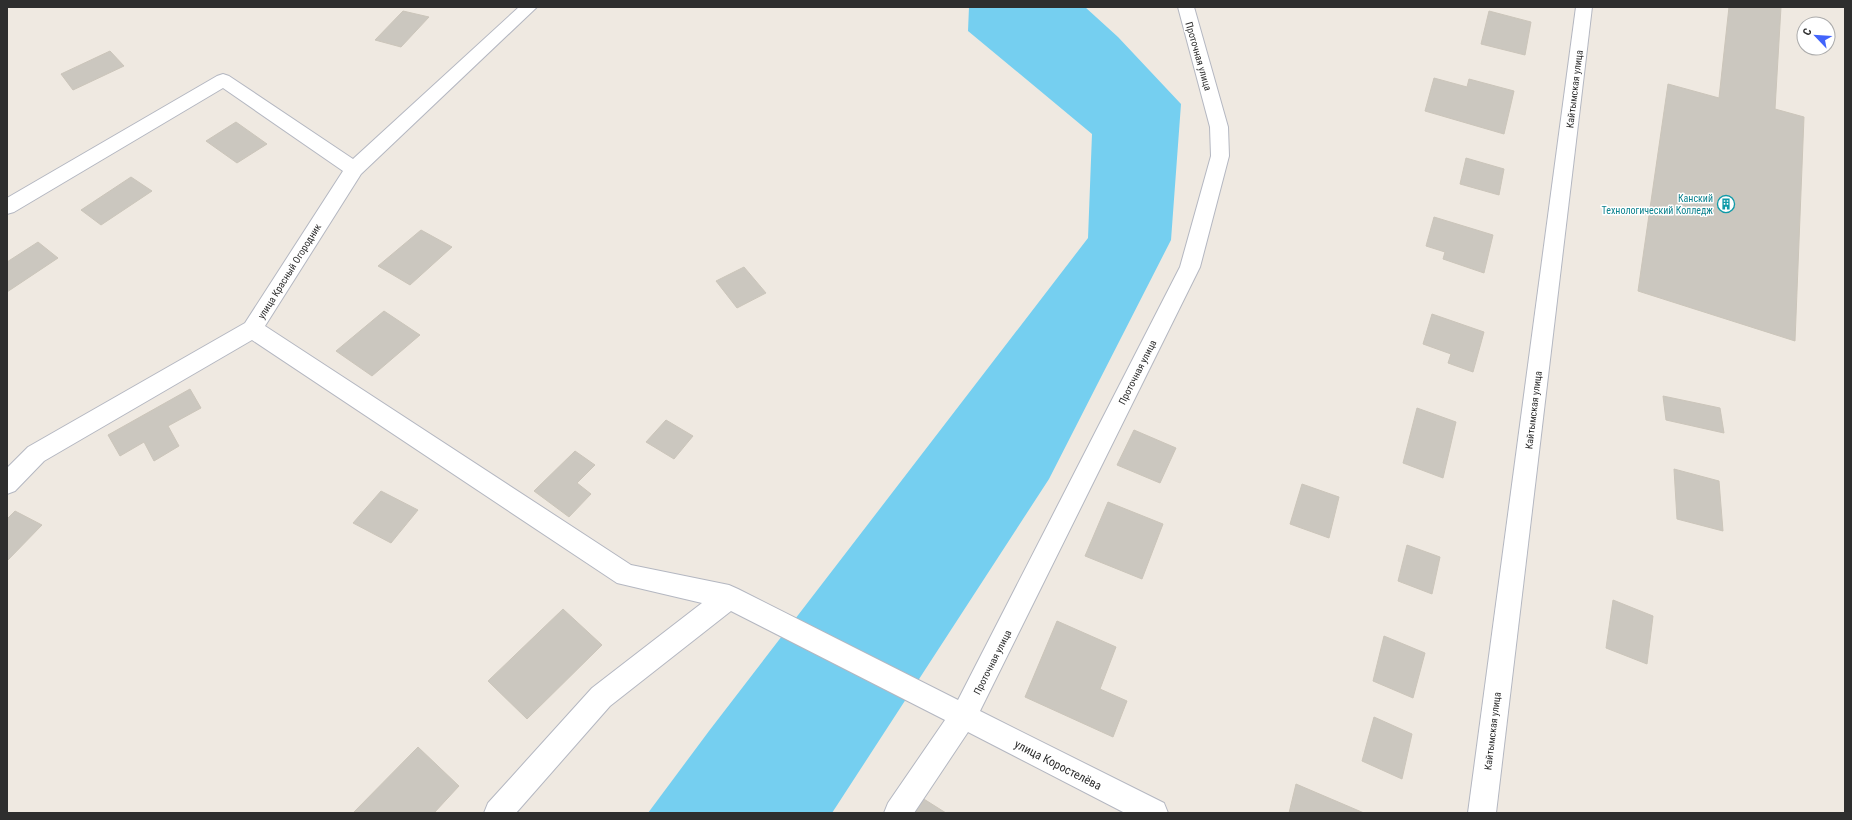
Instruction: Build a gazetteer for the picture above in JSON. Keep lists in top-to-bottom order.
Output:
{
  "streets": {
    "street": [
      "Проточная улица",
      "Кайтымская улица",
      "улица Красный Огородник",
      "улица Коростелёва"
    ]
  },
  "crossings": [
    ["Проточная улица", "улица Коростелёва"],
    ["улица Красный Огородник", "улица Коростелёва"]
  ],
  "places": {
    "building": ["Канский Технологический Колледж"]
  },
  "north": "top left"
}
